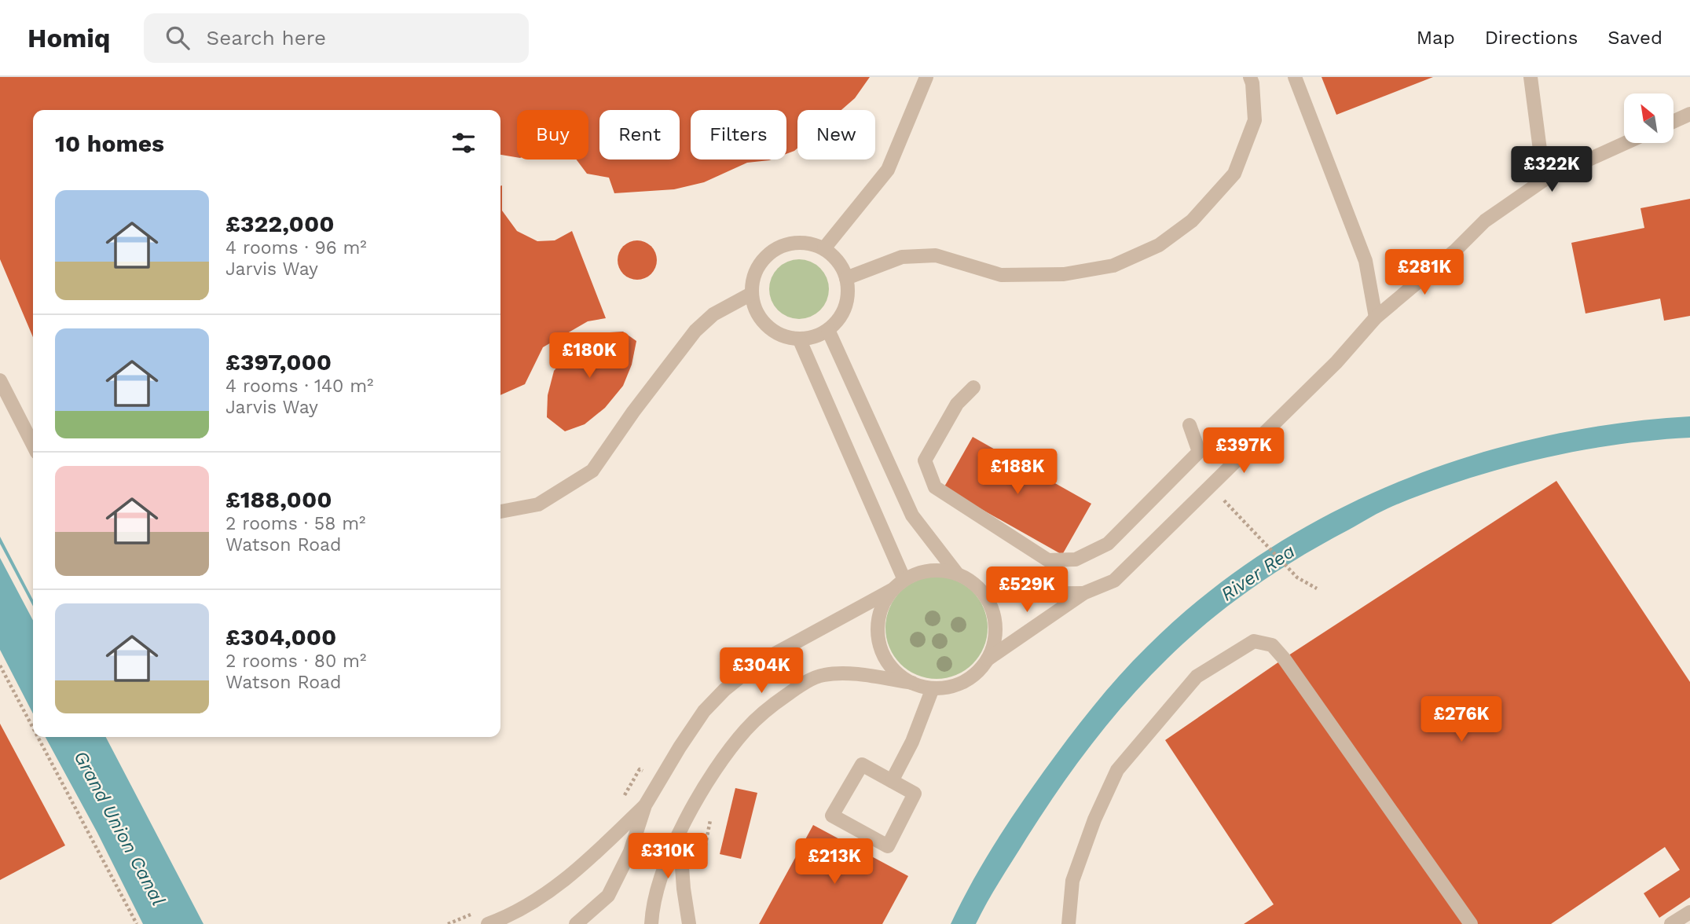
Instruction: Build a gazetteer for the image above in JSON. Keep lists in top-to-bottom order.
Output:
{
  "water": ["River Rea", "Grand Union Canal"],
  "north": "top left",
  "page": {
    "header": "Homiq",
    "search": "Search here",
    "nav": ["Map", "Directions", "Saved"],
    "chip": [
      "Buy",
      "Rent",
      "Filters",
      "New"
    ],
    "heading": "10 homes",
    "price": [
      "£322K",
      "£281K",
      "£180K",
      "£397K",
      "£188K",
      "£529K",
      "£304K",
      "£276K",
      "£310K",
      "£213K"
    ],
    "list": [
      {
        "name": "£322,000",
        "note": "4 rooms · 96 m² · Jarvis Way"
      },
      {
        "name": "£397,000",
        "note": "4 rooms · 140 m² · Jarvis Way"
      },
      {
        "name": "£188,000",
        "note": "2 rooms · 58 m² · Watson Road"
      },
      {
        "name": "£304,000",
        "note": "2 rooms · 80 m² · Watson Road"
      }
    ]
  }
}
